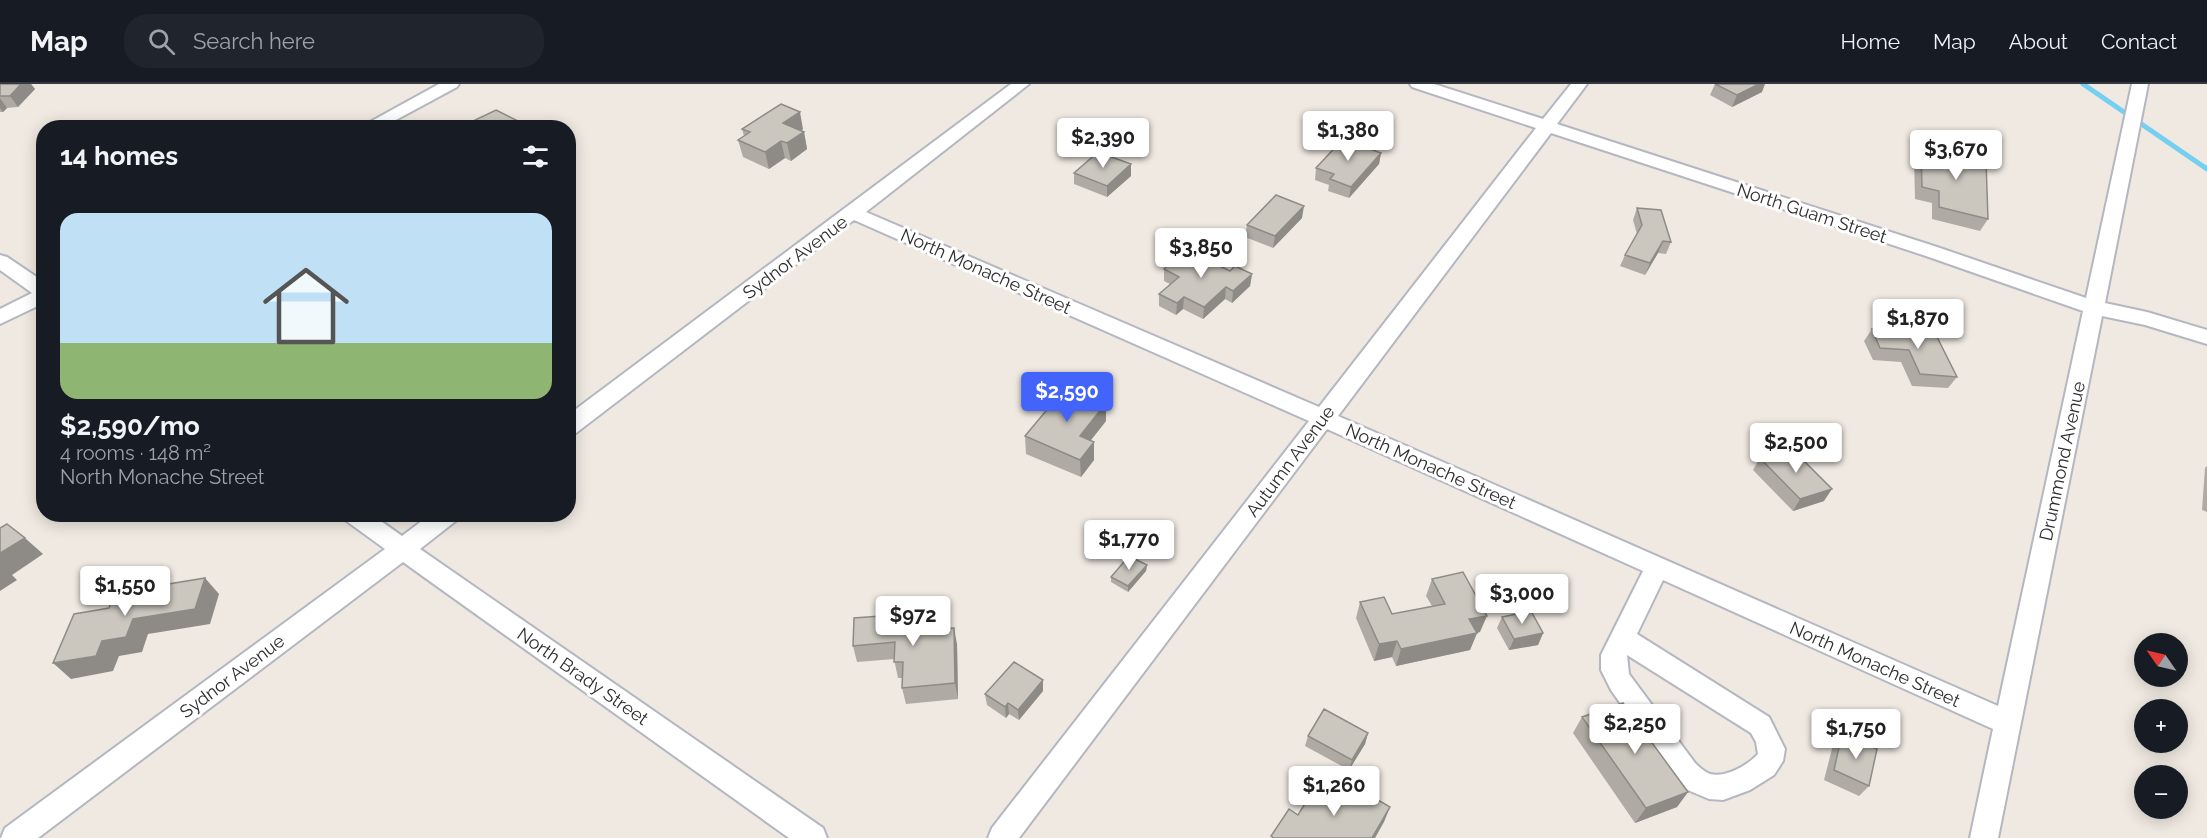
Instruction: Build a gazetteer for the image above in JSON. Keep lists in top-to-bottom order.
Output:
{
  "streets": {
    "street": [
      "North Guam Street",
      "Sydnor Avenue",
      "North Monache Street",
      "Autumn Avenue",
      "Drummond Avenue",
      "North Brady Street"
    ]
  },
  "crossings": [
    ["North Guam Street", "Autumn Avenue"],
    ["North Guam Street", "Drummond Avenue"],
    ["Sydnor Avenue", "North Monache Street"],
    ["Sydnor Avenue", "North Brady Street"],
    ["North Monache Street", "Autumn Avenue"],
    ["North Monache Street", "Drummond Avenue"]
  ],
  "north": "top left",
  "page": {
    "header": "Map",
    "search": "Search here",
    "nav": [
      "Home",
      "Map",
      "About",
      "Contact"
    ],
    "price": [
      "$1,380",
      "$2,390",
      "$3,670",
      "$3,850",
      "$1,870",
      "$2,590",
      "$2,500",
      "$1,770",
      "$1,550",
      "$3,000",
      "$972",
      "$2,250",
      "$1,750",
      "$1,260"
    ],
    "heading": "14 homes",
    "list": [
      {
        "name": "$2,590/mo",
        "note": "4 rooms · 148 m² · North Monache Street"
      }
    ],
    "map_buttons": ["+", "−"]
  }
}
